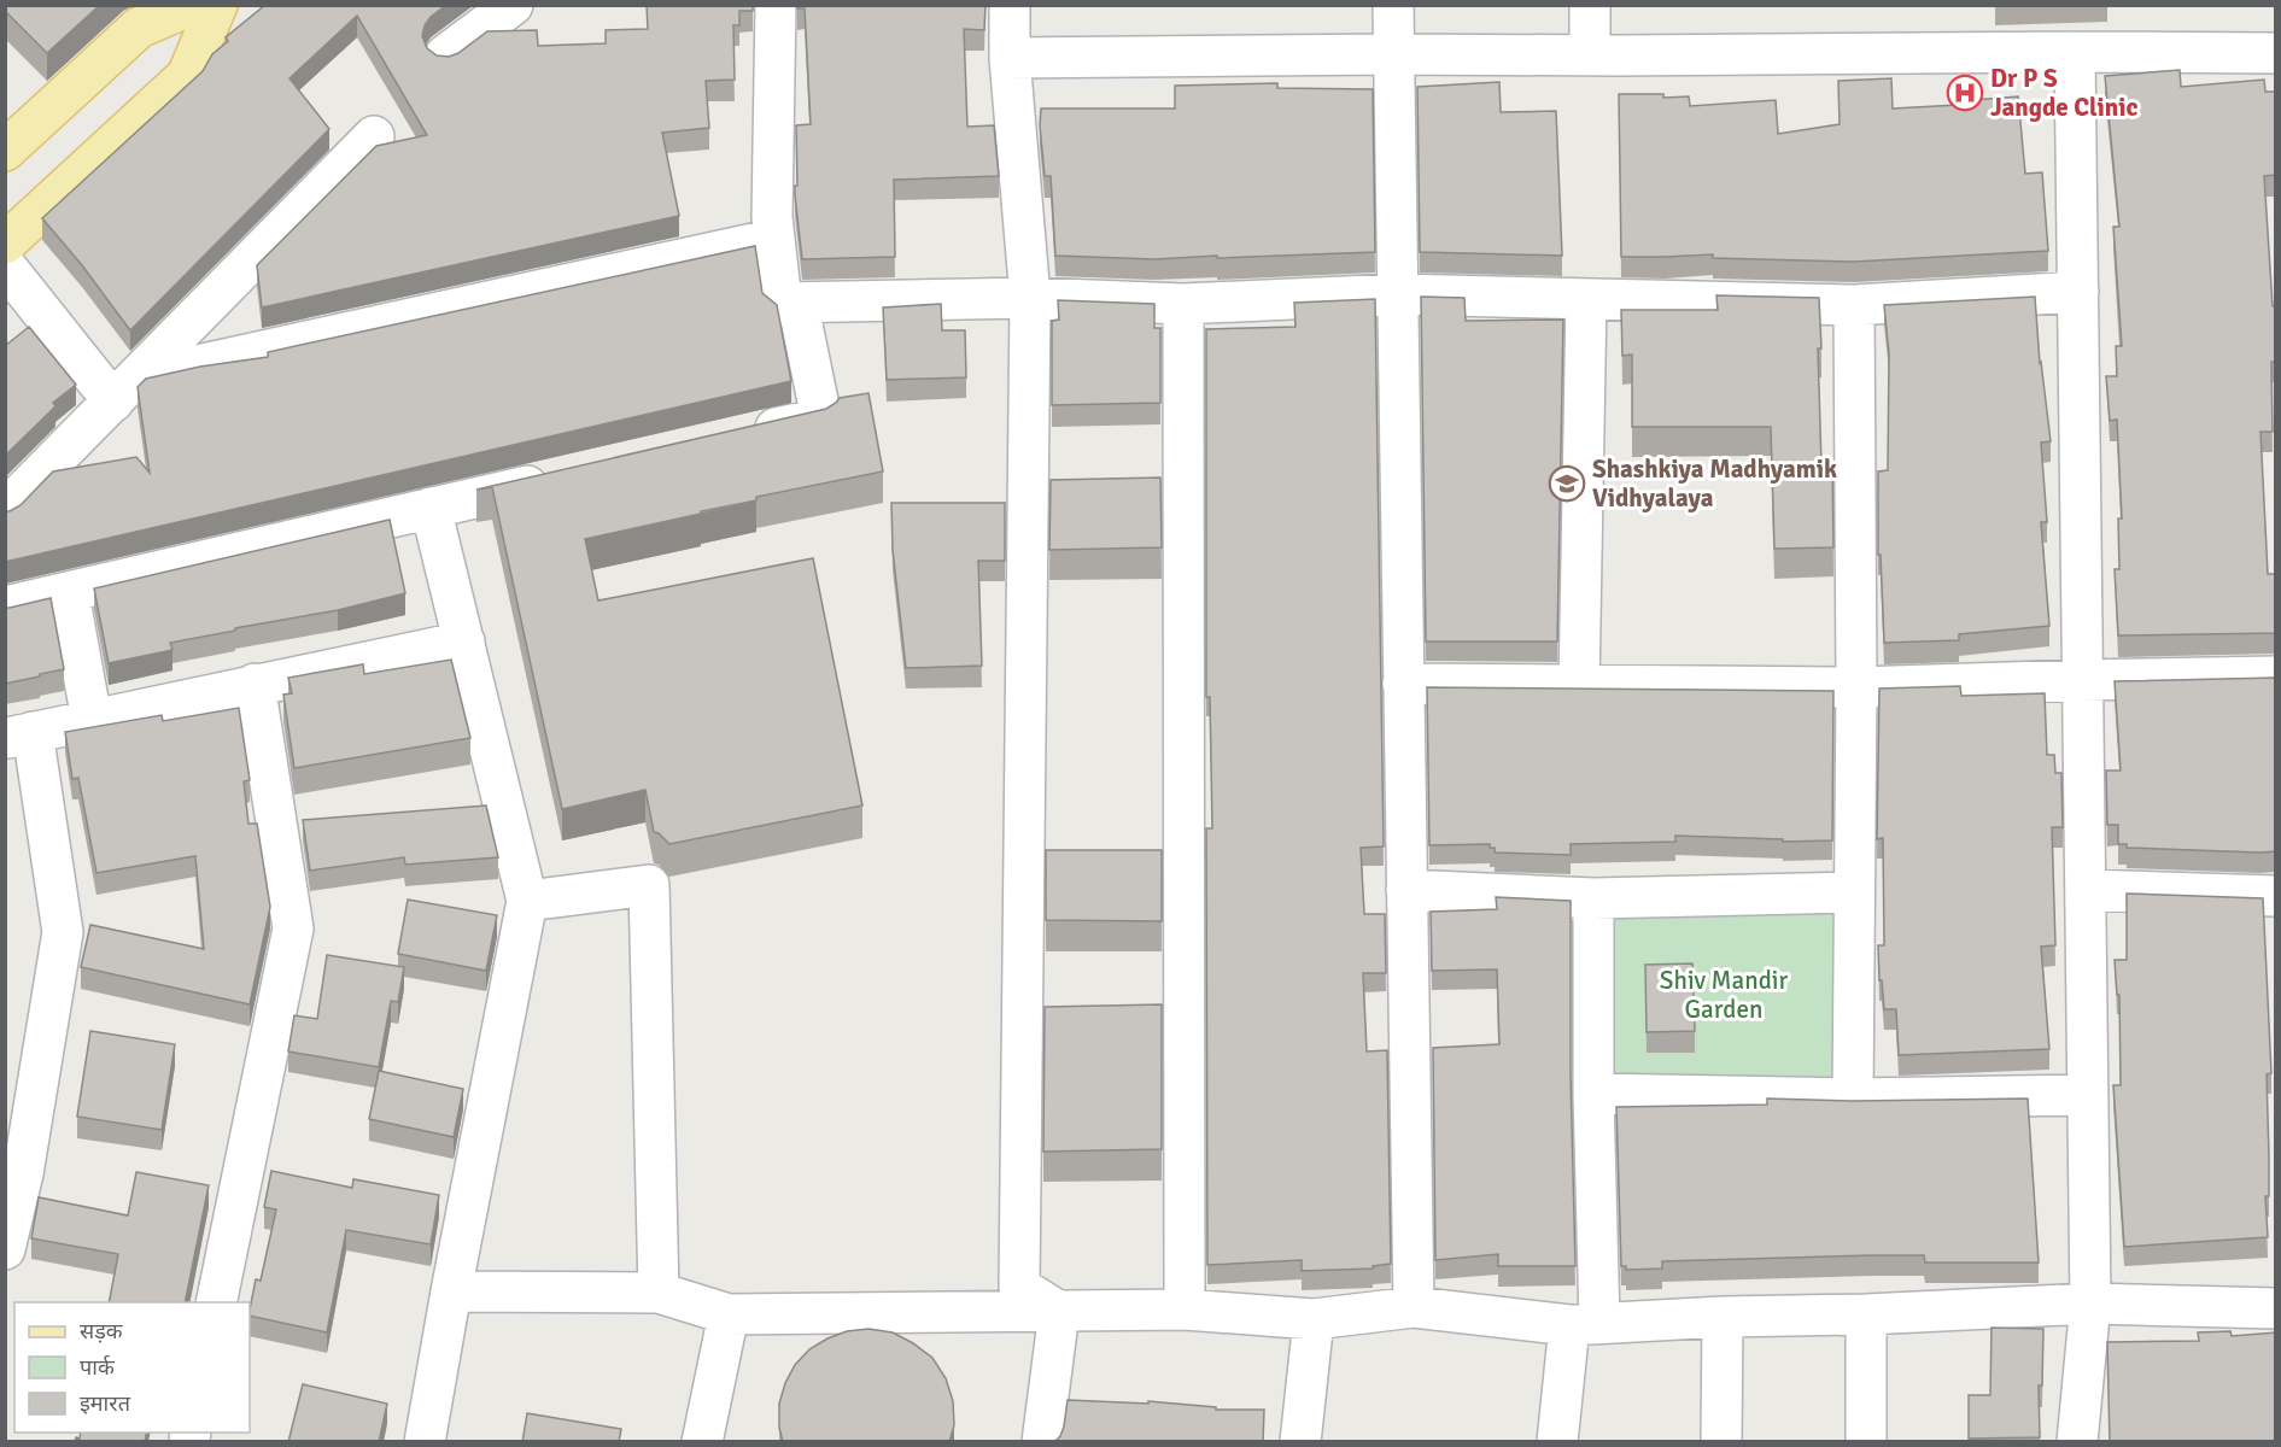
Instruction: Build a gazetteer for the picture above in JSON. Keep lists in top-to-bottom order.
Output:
{
  "parks": ["Shiv Mandir Garden"],
  "places": {
    "hospital": ["Dr P S Jangde Clinic"],
    "school or university": ["Shashkiya Madhyamik Vidhyalaya"]
  },
  "legend": ["सड़क", "पार्क", "इमारत"]
}
